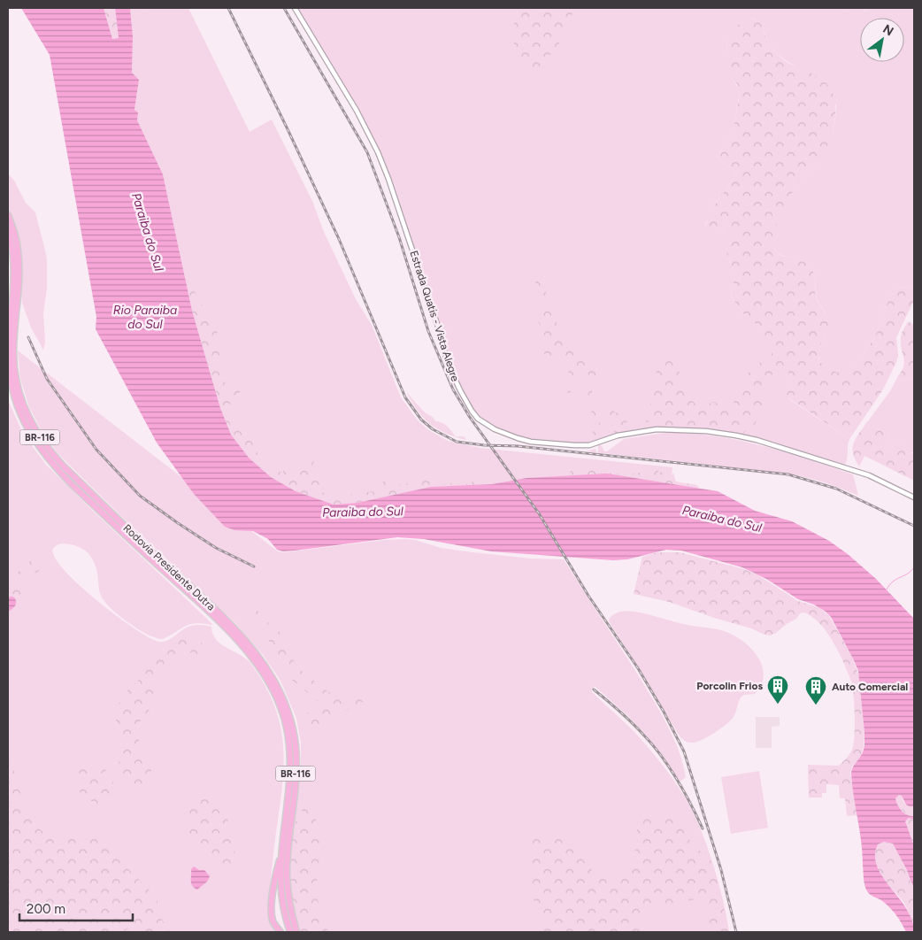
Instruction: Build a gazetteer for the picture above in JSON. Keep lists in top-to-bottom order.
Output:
{
  "streets": {
    "highway": ["BR-116", "Rodovia Presidente Dutra"],
    "street": ["Estrada Quatis - Vista Alegre"]
  },
  "water": ["Paraiba do Sul", "Rio Paraiba do Sul"],
  "places": {
    "building": ["Porcolin Frios", "Auto Comercial"]
  },
  "scale_bar": "200 m",
  "north": "top right"
}
